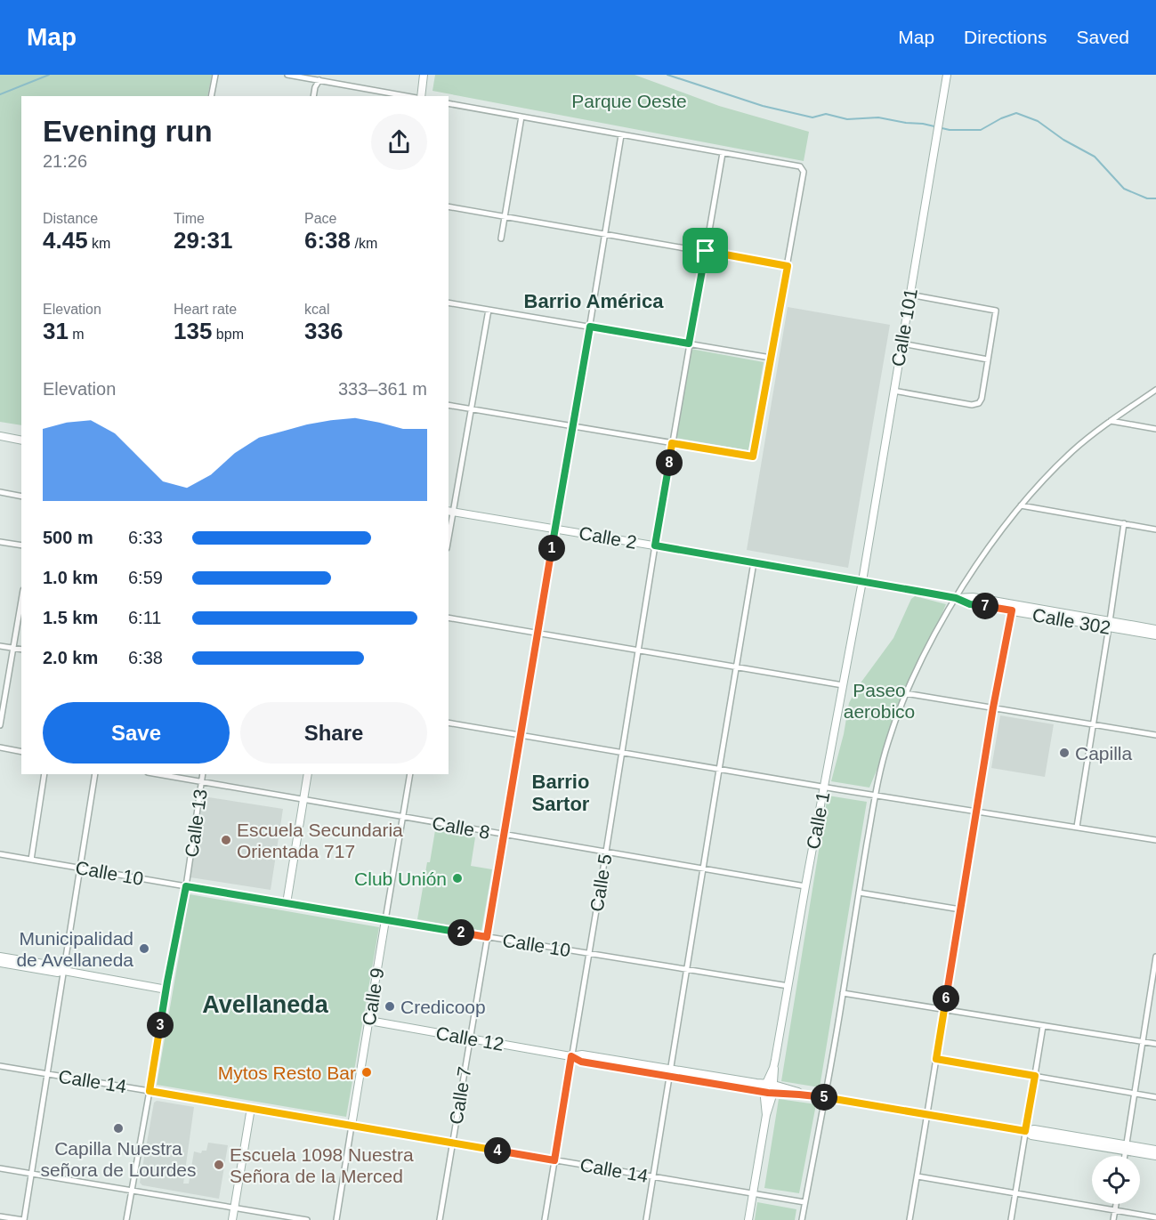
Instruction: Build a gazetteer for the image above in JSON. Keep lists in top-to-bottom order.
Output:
{
  "streets": {
    "street": [
      "Calle 101",
      "Calle 2",
      "Calle 302",
      "Calle 1",
      "Calle 13",
      "Calle 8",
      "Calle 10",
      "Calle 5",
      "Calle 9",
      "Calle 12",
      "Calle 14",
      "Calle 7"
    ]
  },
  "crossings": [
    ["Calle 101", "Calle 2"],
    ["Calle 101", "Calle 302"],
    ["Calle 101", "Calle 1"],
    ["Calle 2", "Calle 302"],
    ["Calle 2", "Calle 1"],
    ["Calle 2", "Calle 5"],
    ["Calle 2", "Calle 7"],
    ["Calle 302", "Calle 1"],
    ["Calle 1", "Calle 8"],
    ["Calle 1", "Calle 10"],
    ["Calle 1", "Calle 12"],
    ["Calle 1", "Calle 14"],
    ["Calle 13", "Calle 8"],
    ["Calle 13", "Calle 10"],
    ["Calle 13", "Calle 14"],
    ["Calle 8", "Calle 5"],
    ["Calle 8", "Calle 9"],
    ["Calle 8", "Calle 7"],
    ["Calle 10", "Calle 5"],
    ["Calle 10", "Calle 9"],
    ["Calle 10", "Calle 7"],
    ["Calle 5", "Calle 12"],
    ["Calle 5", "Calle 14"],
    ["Calle 9", "Calle 12"],
    ["Calle 9", "Calle 14"],
    ["Calle 12", "Calle 7"],
    ["Calle 14", "Calle 7"]
  ],
  "districts": ["Barrio América", "Barrio Sartor", "Avellaneda"],
  "parks": ["Parque Oeste", "Paseo aerobico"],
  "places": [
    "Capilla",
    "Escuela Secundaria Orientada 717",
    "Club Unión",
    "Municipalidad de Avellaneda",
    "Credicoop",
    "Mytos Resto Bar",
    "Capilla Nuestra señora de Lourdes",
    "Escuela 1098 Nuestra Señora de la Merced"
  ],
  "page": {
    "header": "Map",
    "nav": ["Map", "Directions", "Saved"],
    "heading": ["Evening run", "21:26"],
    "stats": [
      ["Distance", "4.45 km"],
      ["Time", "29:31"],
      ["Pace", "6:38 /km"],
      ["Elevation", "31 m"],
      ["Heart rate", "135 bpm"],
      ["kcal", "336"]
    ],
    "chart": ["Elevation", "333–361 m"],
    "pins": [
      "8",
      "1",
      "7",
      "2",
      "6",
      "3",
      "5",
      "4"
    ],
    "list": [
      {
        "name": "500 m",
        "note": "6:33"
      },
      {
        "name": "1.0 km",
        "note": "6:59"
      },
      {
        "name": "1.5 km",
        "note": "6:11"
      },
      {
        "name": "2.0 km",
        "note": "6:38"
      }
    ],
    "buttons": ["Save", "Share"]
  }
}
